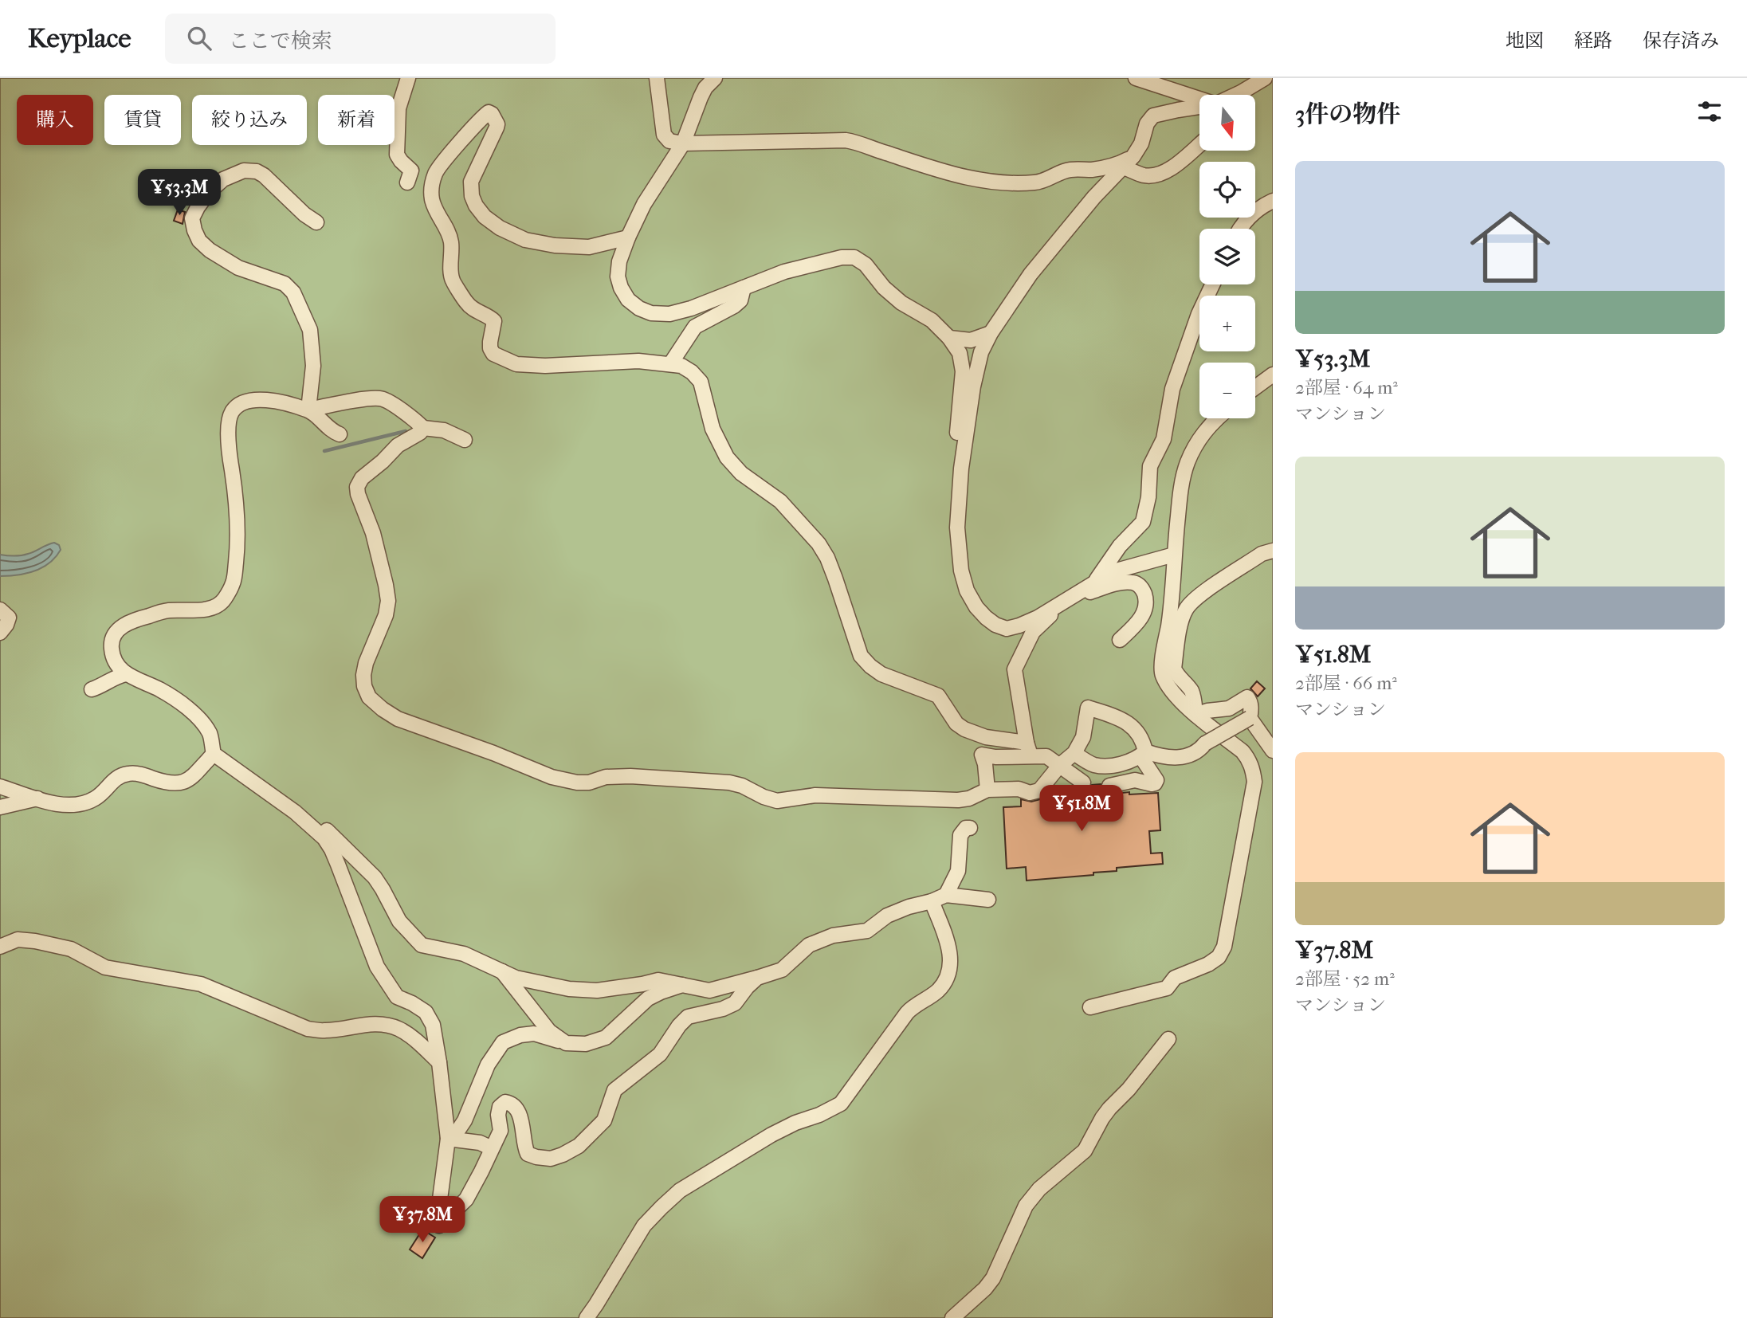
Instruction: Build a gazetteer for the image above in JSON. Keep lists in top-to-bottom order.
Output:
{
  "north": "bottom",
  "page": {
    "header": "Keyplace",
    "search": "ここで検索",
    "nav": ["地図", "経路", "保存済み"],
    "heading": "3件の物件",
    "map_buttons": ["+", "−"],
    "chip": [
      "購入",
      "賃貸",
      "絞り込み",
      "新着"
    ],
    "list": [
      {
        "name": "¥53.3M",
        "note": "2部屋 · 64 m² · マンション"
      },
      {
        "name": "¥51.8M",
        "note": "2部屋 · 66 m² · マンション"
      },
      {
        "name": "¥37.8M",
        "note": "2部屋 · 52 m² · マンション"
      }
    ],
    "price": ["¥53.3M", "¥51.8M", "¥37.8M"]
  }
}
